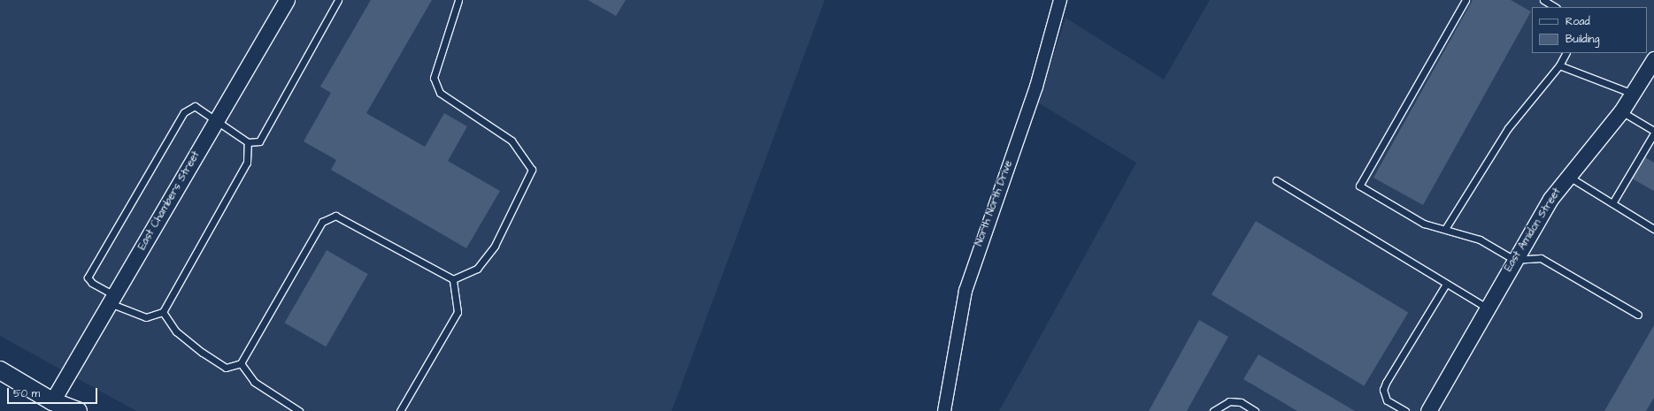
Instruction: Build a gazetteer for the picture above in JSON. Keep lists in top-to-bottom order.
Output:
{
  "streets": {
    "street": ["East Chambers Street", "North North Drive", "East Amidon Street"]
  },
  "legend": ["Road", "Building"],
  "scale_bar": "50 m"
}
